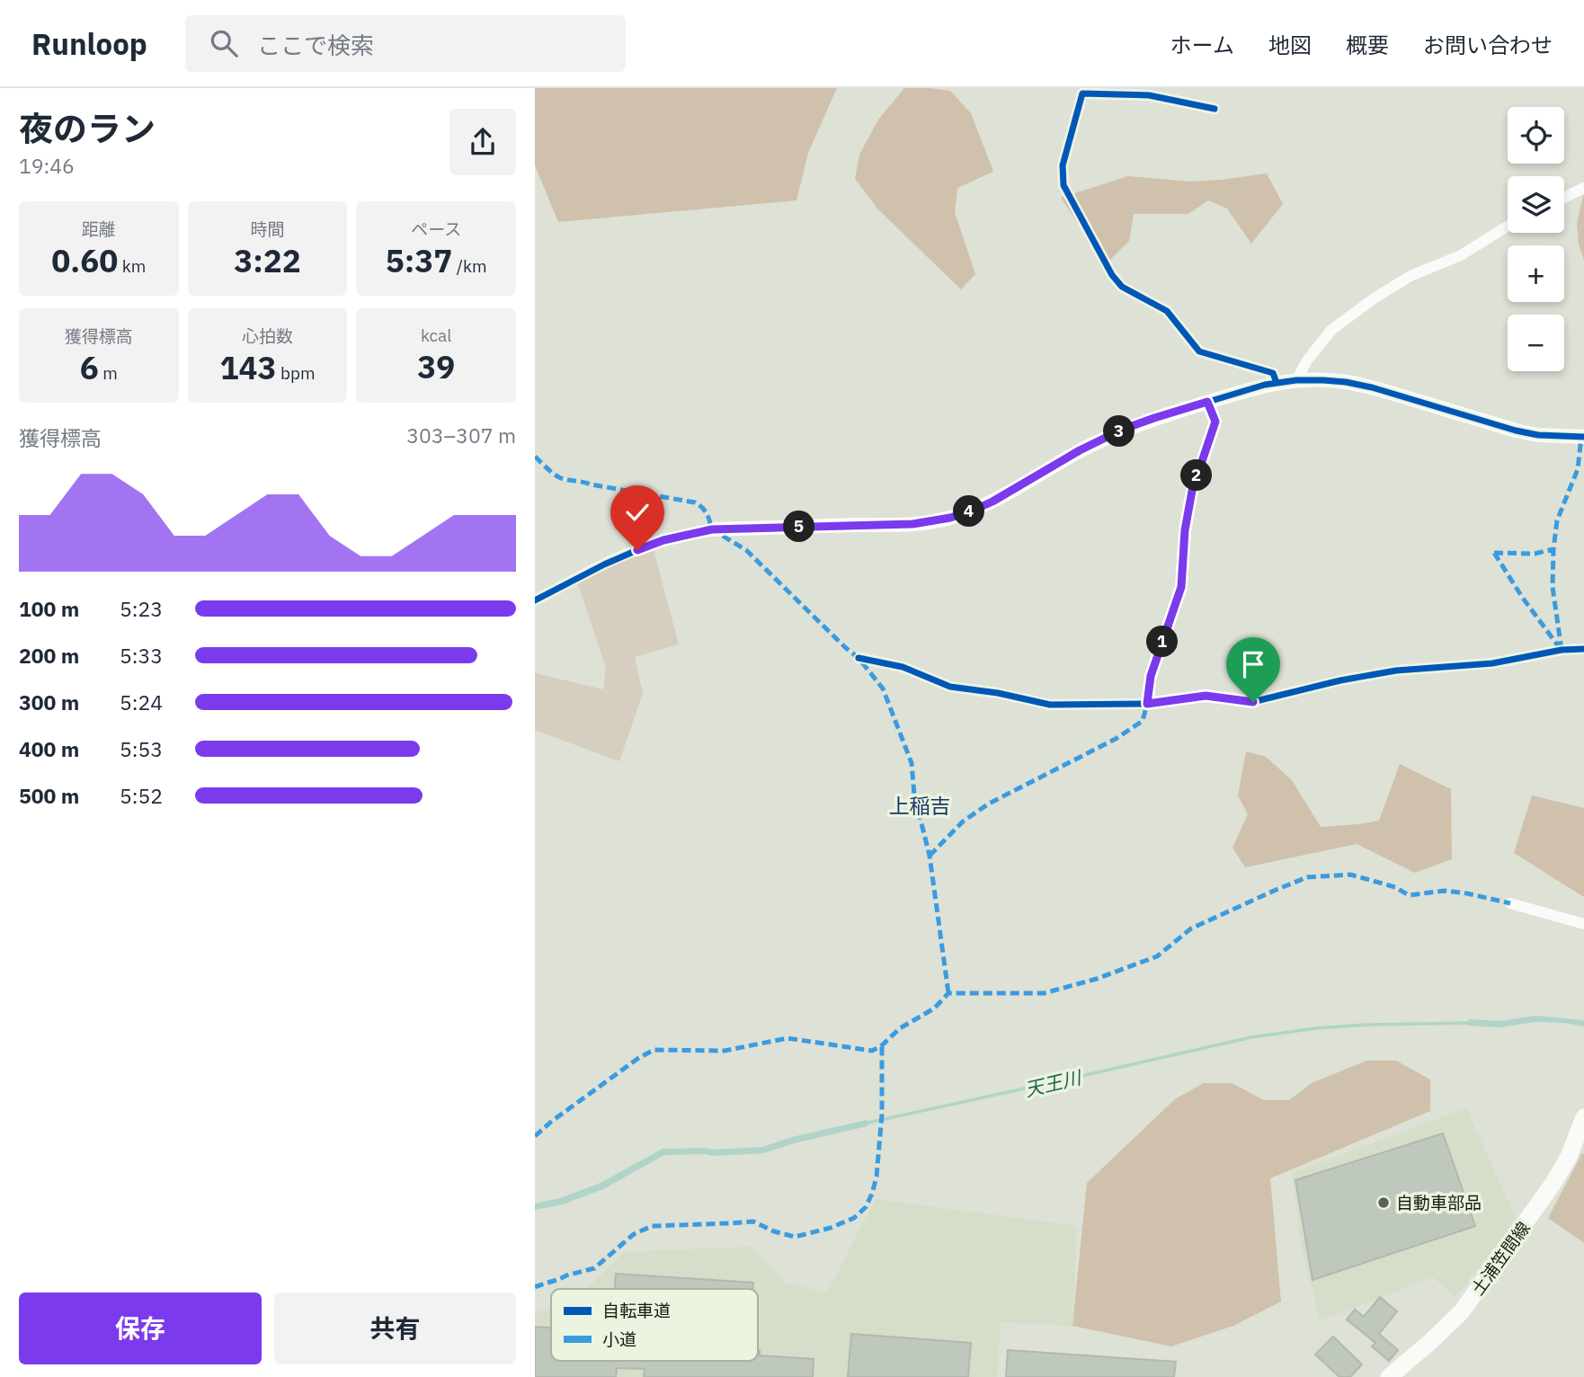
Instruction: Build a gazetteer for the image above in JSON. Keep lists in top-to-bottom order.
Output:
{
  "streets": {
    "main road": ["土浦笠間線"]
  },
  "districts": ["上稲吉"],
  "water": ["天王川"],
  "places": ["自動車部品"],
  "legend": ["自転車道", "小道"],
  "page": {
    "header": "Runloop",
    "search": "ここで検索",
    "nav": [
      "ホーム",
      "地図",
      "概要",
      "お問い合わせ"
    ],
    "heading": ["夜のラン", "19:46"],
    "map_buttons": ["+", "−"],
    "stats": [
      ["距離", "0.60 km"],
      ["時間", "3:22"],
      ["ペース", "5:37 /km"],
      ["獲得標高", "6 m"],
      ["心拍数", "143 bpm"],
      ["kcal", "39"]
    ],
    "chart": ["獲得標高", "303–307 m"],
    "pins": [
      "3",
      "2",
      "4",
      "5",
      "1"
    ],
    "list": [
      {
        "name": "100 m",
        "note": "5:23"
      },
      {
        "name": "200 m",
        "note": "5:33"
      },
      {
        "name": "300 m",
        "note": "5:24"
      },
      {
        "name": "400 m",
        "note": "5:53"
      },
      {
        "name": "500 m",
        "note": "5:52"
      }
    ],
    "buttons": ["保存", "共有"]
  }
}
